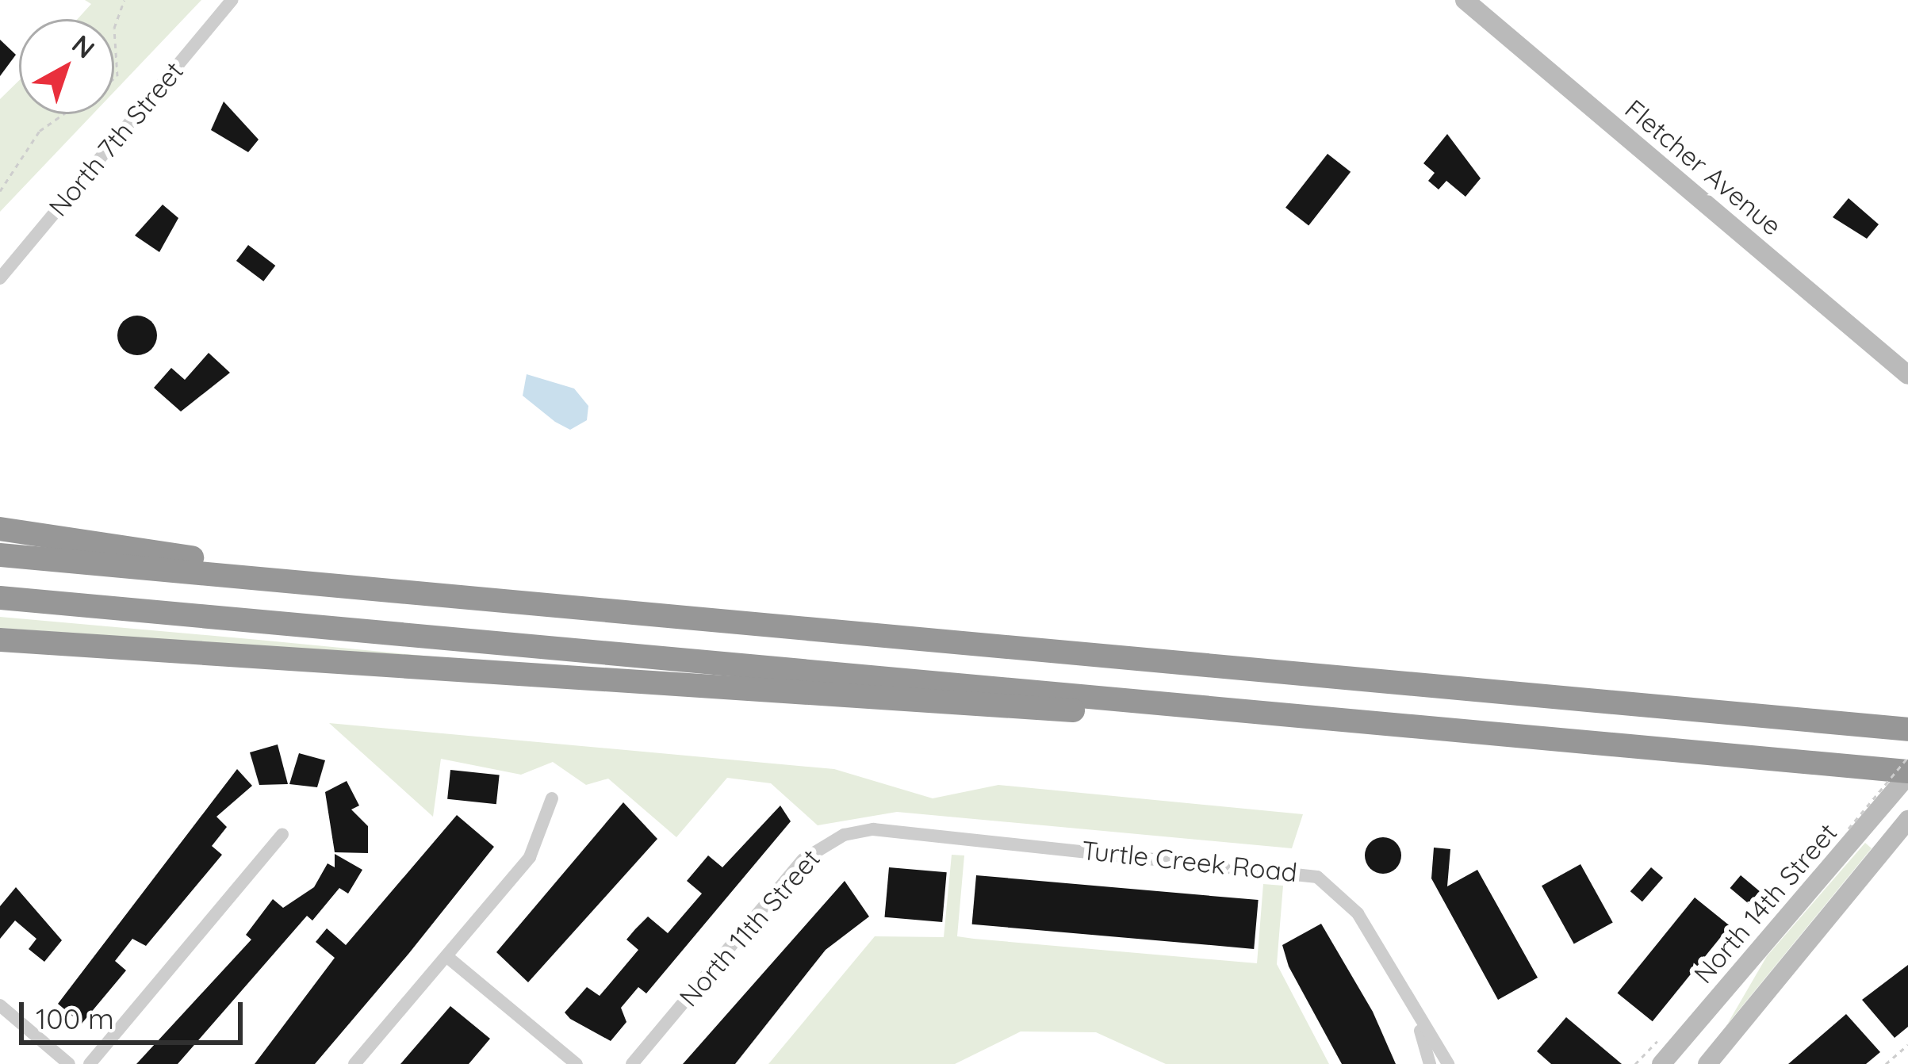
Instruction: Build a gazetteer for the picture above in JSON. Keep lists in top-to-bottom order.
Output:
{
  "streets": {
    "main road": ["Fletcher Avenue", "North 14th Street"],
    "street": ["North 7th Street", "Turtle Creek Road", "North 11th Street"]
  },
  "crossings": [
    ["Turtle Creek Road", "North 11th Street"]
  ],
  "scale_bar": "100 m",
  "north": "top right"
}
